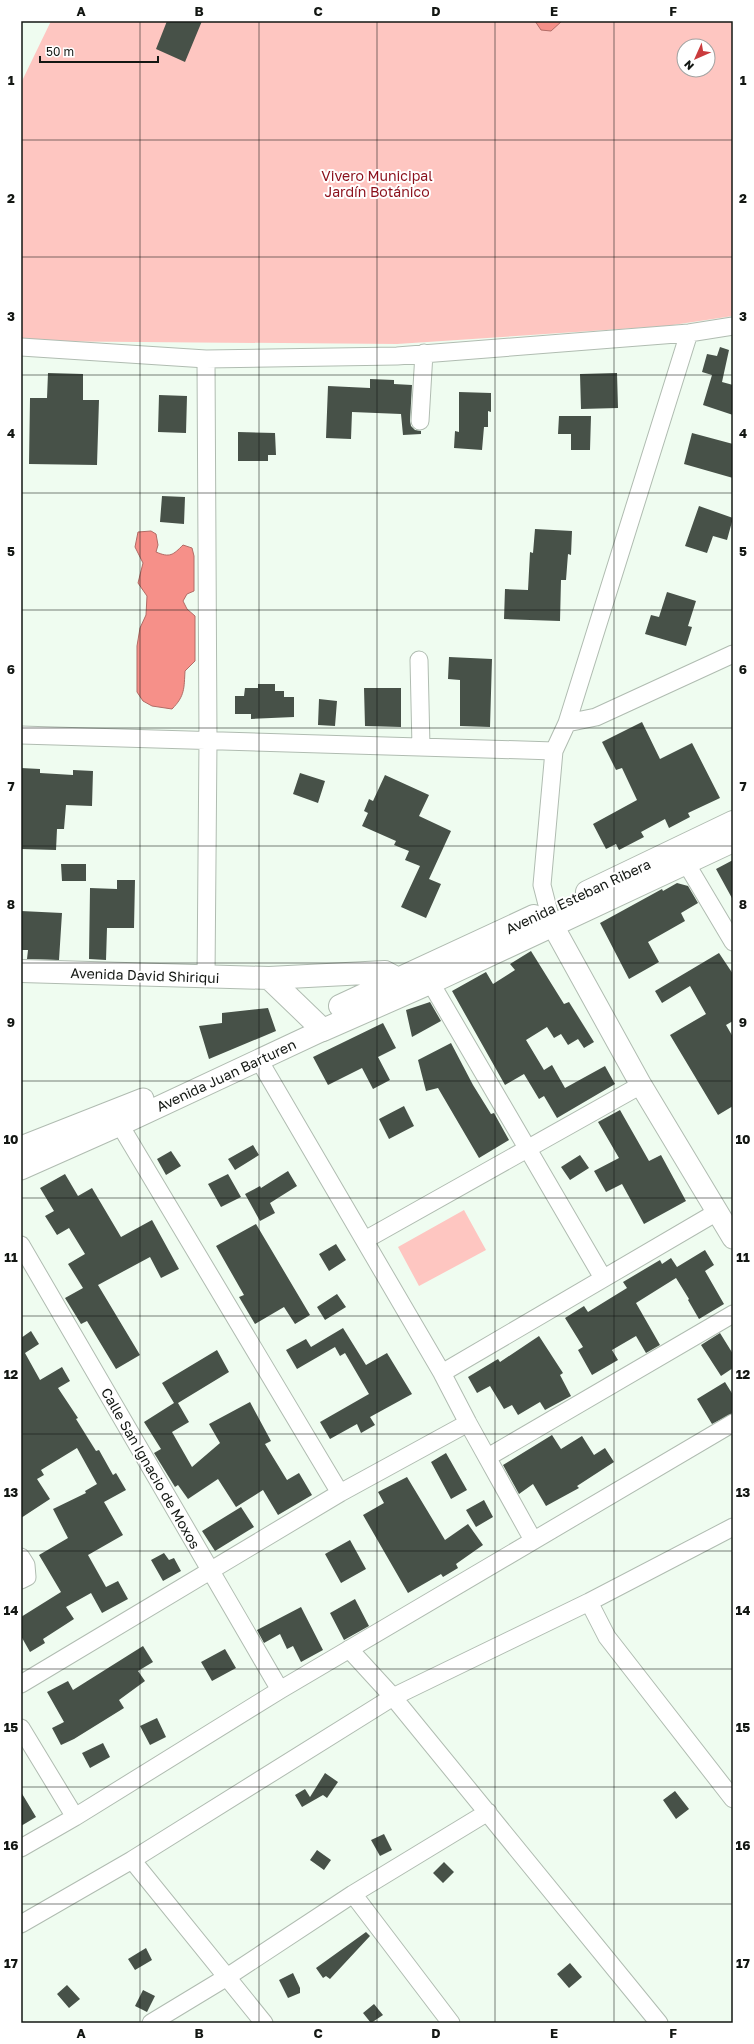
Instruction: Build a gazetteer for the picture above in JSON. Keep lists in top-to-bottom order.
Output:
{
  "streets": {
    "main road": ["Avenida Esteban Ribera", "Avenida David Shiriqui", "Avenida Juan Barturen"],
    "street": ["Calle San Ignacio de Moxos"]
  },
  "crossings": [
    ["Avenida Esteban Ribera", "Avenida Juan Barturen"],
    ["Avenida David Shiriqui", "Avenida Juan Barturen"]
  ],
  "parks": ["Vivero Municipal Jardín Botánico"],
  "scale_bar": "50 m",
  "north": "bottom left",
  "grid": {
    "columns": [
      "A",
      "B",
      "C",
      "D",
      "E",
      "F"
    ],
    "rows": [
      "1",
      "2",
      "3",
      "4",
      "5",
      "6",
      "7",
      "8",
      "9",
      "10",
      "11",
      "12",
      "13",
      "14",
      "15",
      "16",
      "17"
    ]
  }
}
